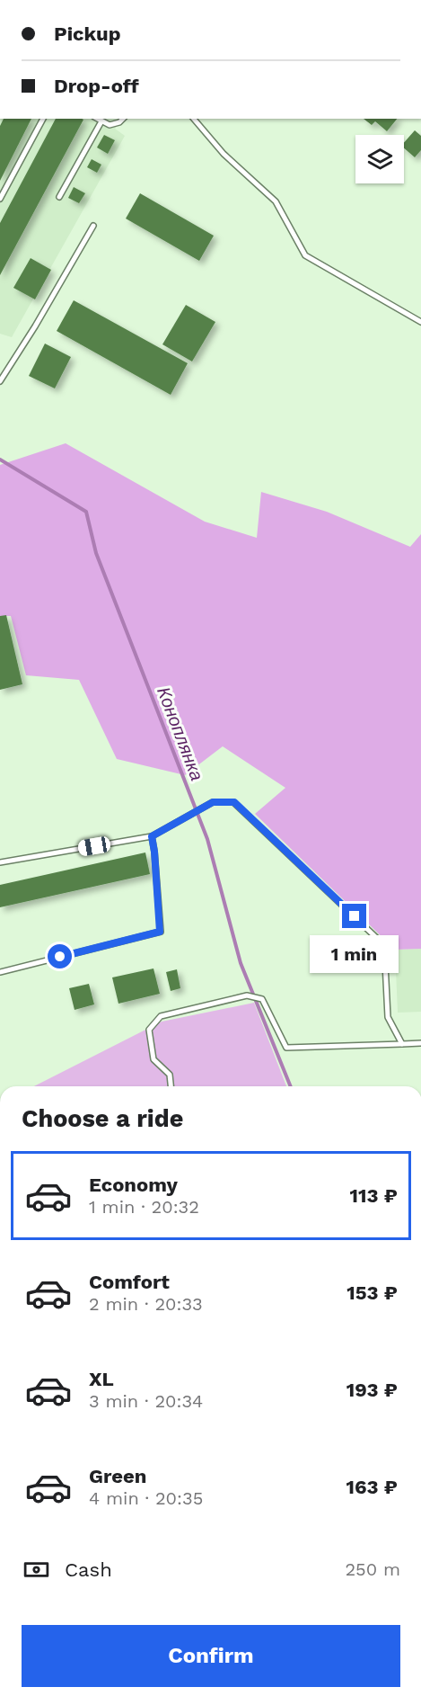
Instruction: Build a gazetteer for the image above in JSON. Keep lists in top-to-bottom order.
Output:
{
  "water": ["Коноплянка"],
  "page": {
    "banner": ["Pickup", "Drop-off"],
    "bubble": "1 min",
    "heading": "Choose a ride",
    "list": [
      {
        "name": "Economy",
        "note": "1 min · 20:32",
        "value": "113 ₽"
      },
      {
        "name": "Comfort",
        "note": "2 min · 20:33",
        "value": "153 ₽"
      },
      {
        "name": "XL",
        "note": "3 min · 20:34",
        "value": "193 ₽"
      },
      {
        "name": "Green",
        "note": "4 min · 20:35",
        "value": "163 ₽"
      }
    ],
    "pay": ["Cash", "250 m"],
    "buttons": "Confirm"
  }
}
